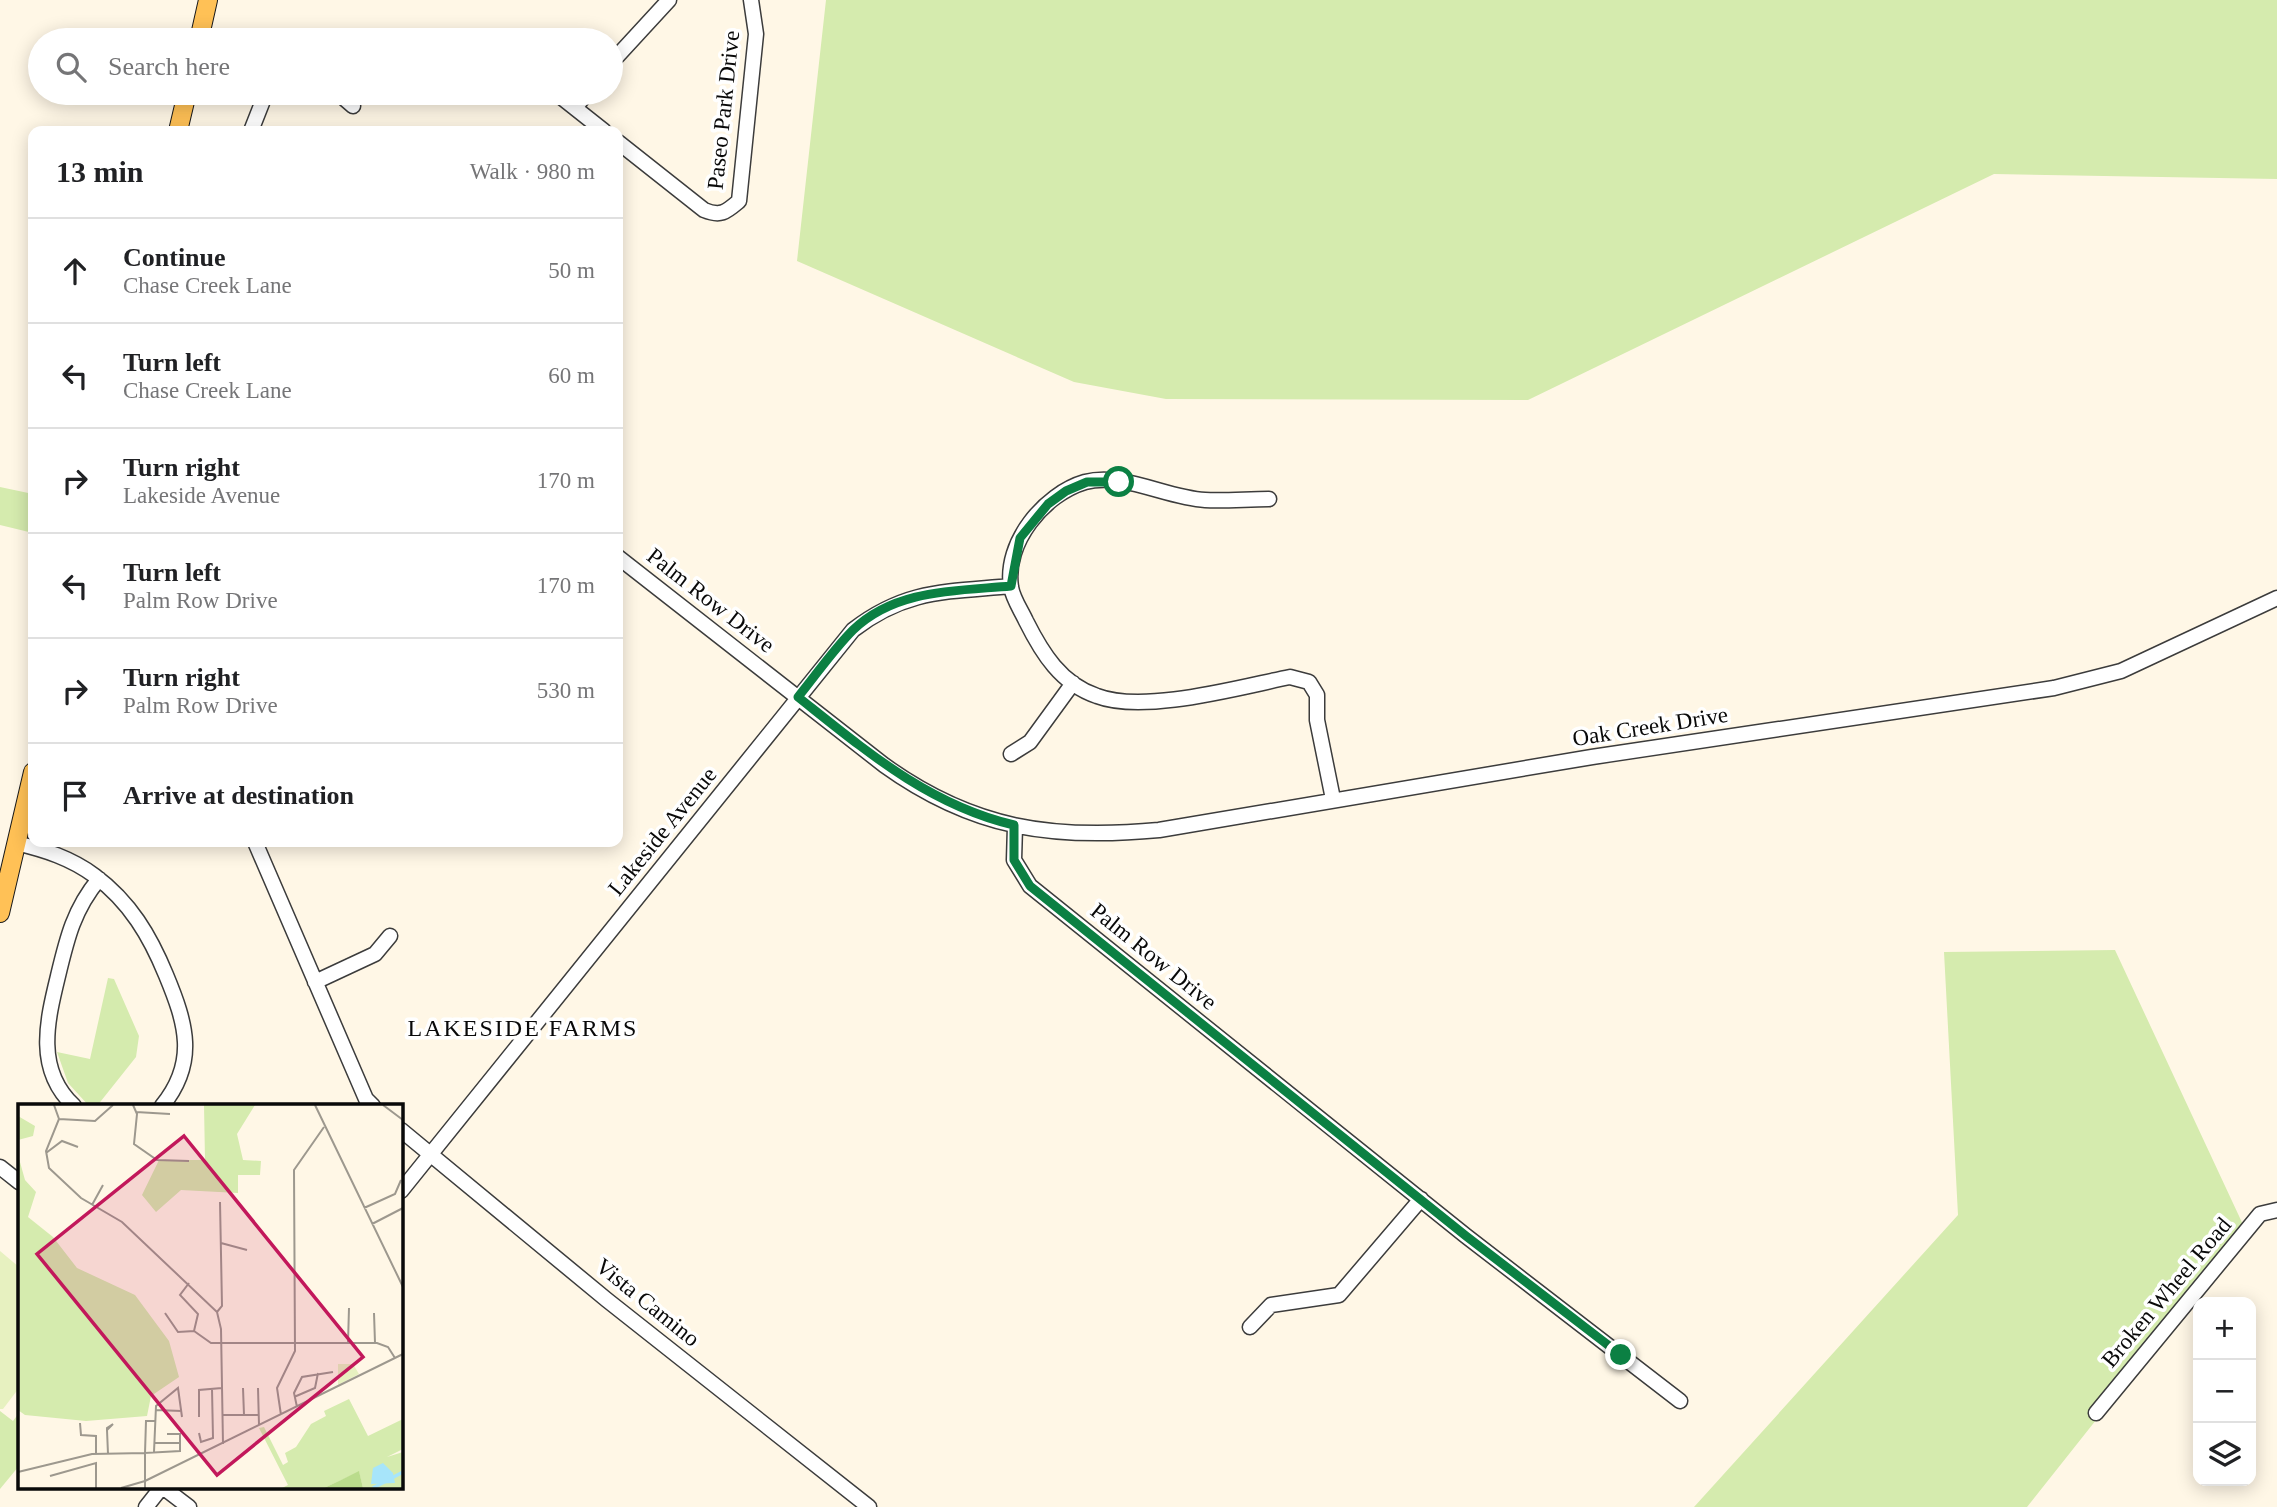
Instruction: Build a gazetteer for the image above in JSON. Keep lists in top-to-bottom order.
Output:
{
  "streets": {
    "street": [
      "Paseo Park Drive",
      "Palm Row Drive",
      "Oak Creek Drive",
      "Lakeside Avenue",
      "Broken Wheel Road",
      "Vista Camino"
    ]
  },
  "crossings": [
    ["Palm Row Drive", "Oak Creek Drive"],
    ["Palm Row Drive", "Lakeside Avenue"],
    ["Lakeside Avenue", "Vista Camino"]
  ],
  "districts": ["LAKESIDE FARMS"],
  "page": {
    "search": "Search here",
    "heading": ["13 min", "Walk · 980 m"],
    "list": [
      ["Continue", "Chase Creek Lane", "50 m"],
      ["Turn left", "Chase Creek Lane", "60 m"],
      ["Turn right", "Lakeside Avenue", "170 m"],
      ["Turn left", "Palm Row Drive", "170 m"],
      ["Turn right", "Palm Row Drive", "530 m"],
      "Arrive at destination"
    ],
    "map_buttons": ["+", "−"]
  }
}
